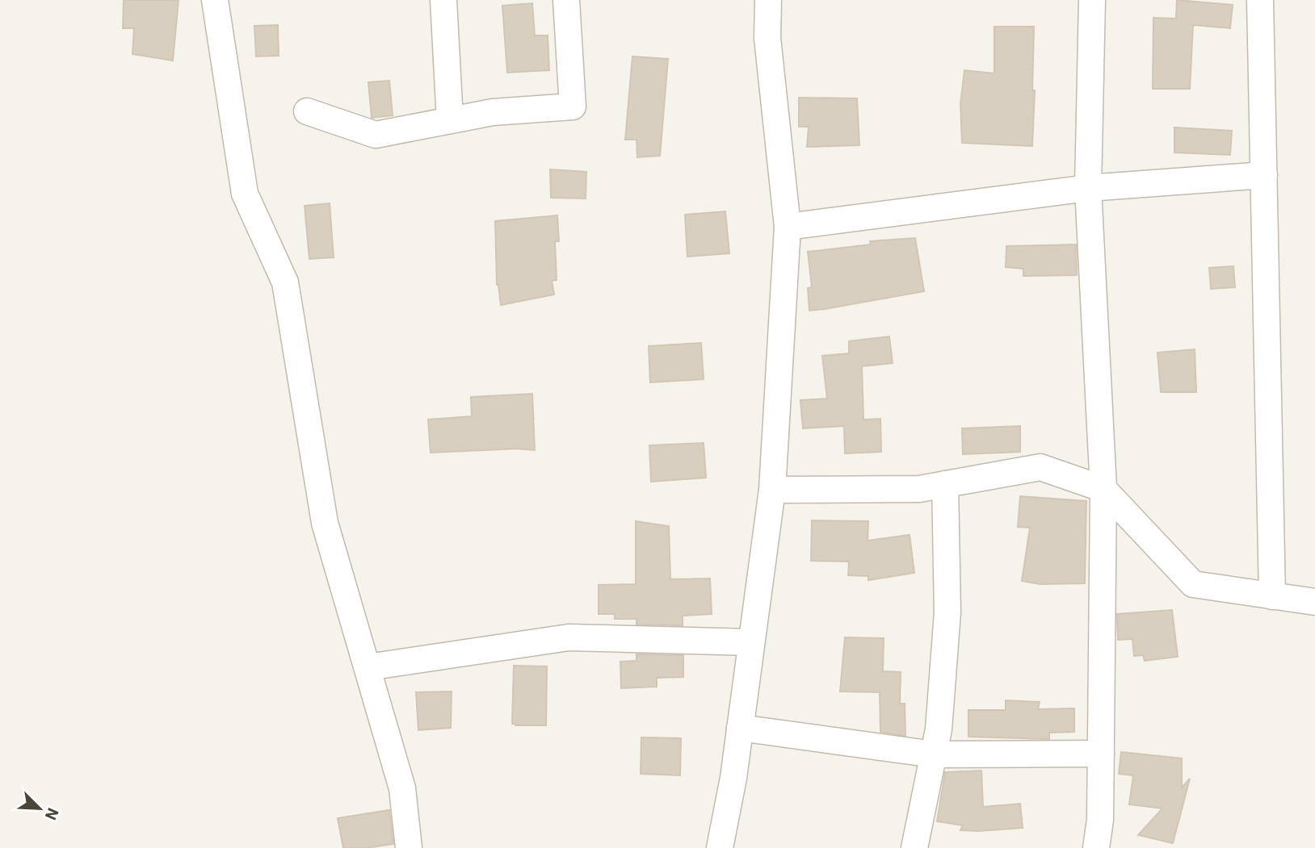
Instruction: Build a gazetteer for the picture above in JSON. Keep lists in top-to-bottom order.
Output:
{
  "north": "bottom right"
}
